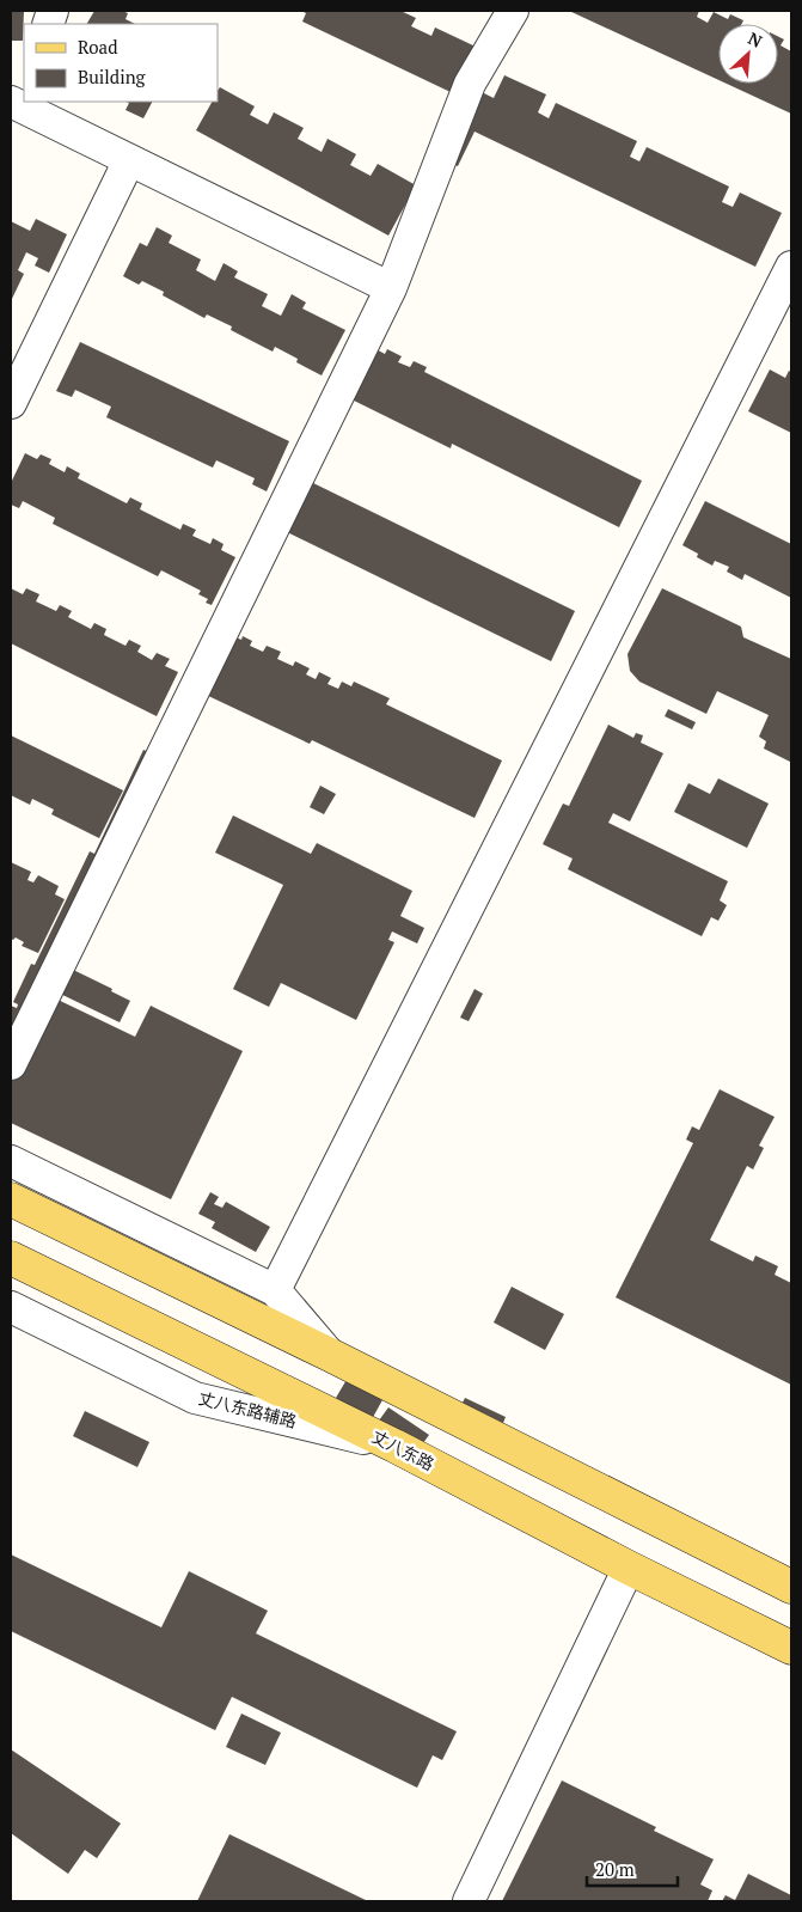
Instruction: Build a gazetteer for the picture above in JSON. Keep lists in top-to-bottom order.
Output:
{
  "streets": {
    "main road": ["丈八东路"],
    "street": ["丈八东路辅路"]
  },
  "crossings": [
    ["丈八东路辅路", "丈八东路"]
  ],
  "legend": ["Road", "Building"],
  "scale_bar": "20 m",
  "north": "top right"
}
